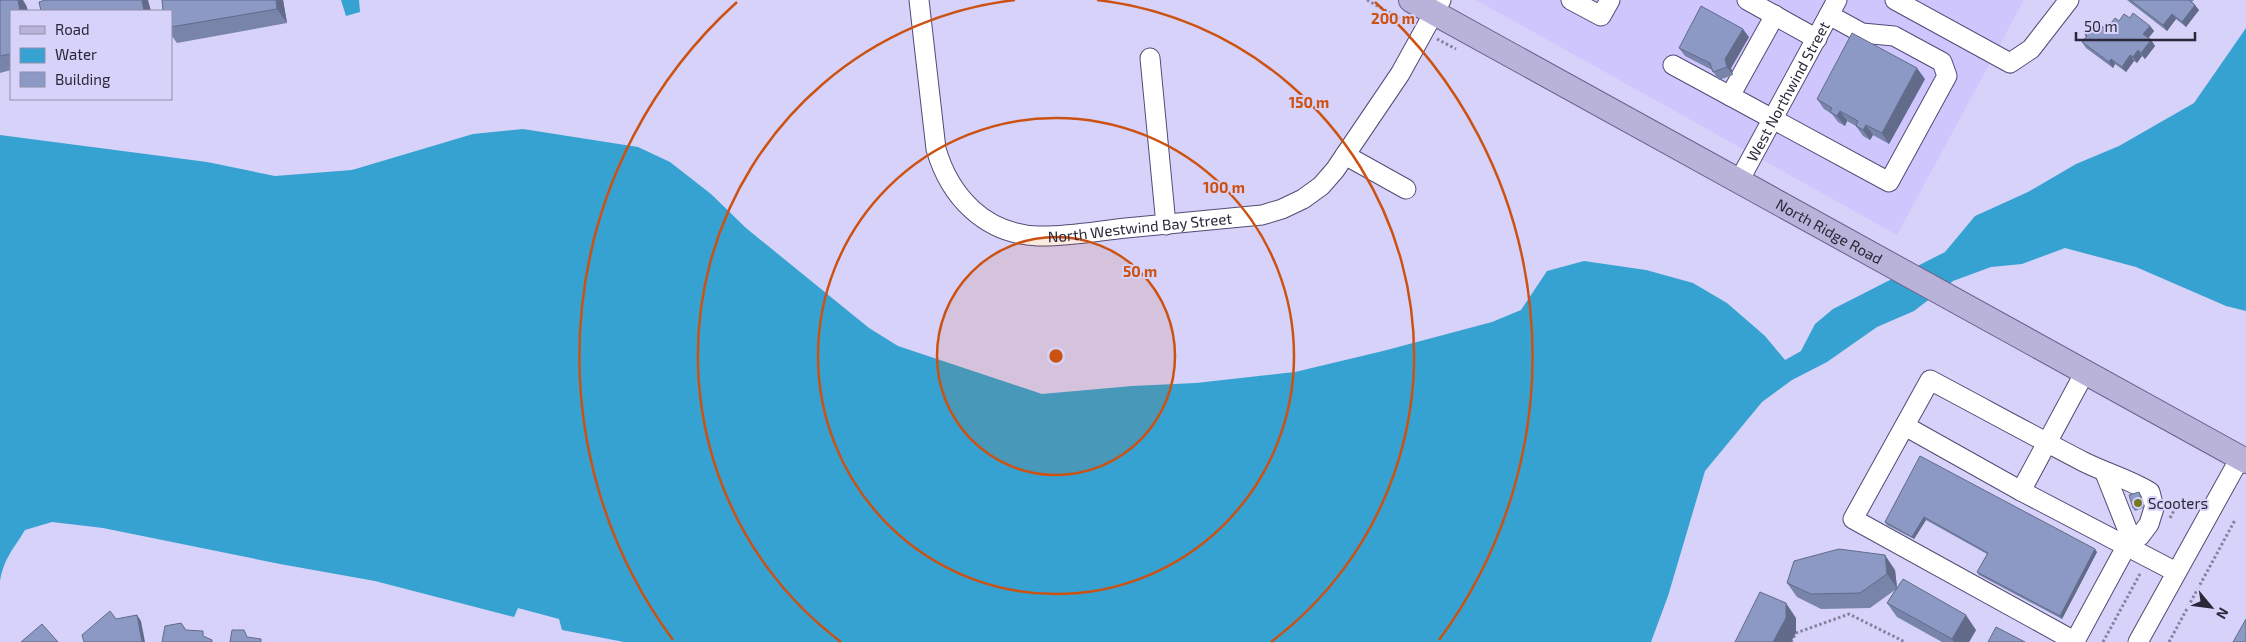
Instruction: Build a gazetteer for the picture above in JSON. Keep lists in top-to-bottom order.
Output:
{
  "streets": {
    "main road": ["North Ridge Road"],
    "street": ["West Northwind Street", "North Westwind Bay Street"]
  },
  "crossings": [
    ["West Northwind Street", "North Ridge Road"],
    ["North Westwind Bay Street", "North Ridge Road"]
  ],
  "places": ["Scooters"],
  "legend": ["Road", "Water", "Building"],
  "scale_bar": "50 m",
  "north": "bottom right",
  "rings": [
    "200 m",
    "150 m",
    "100 m",
    "50 m"
  ]
}
